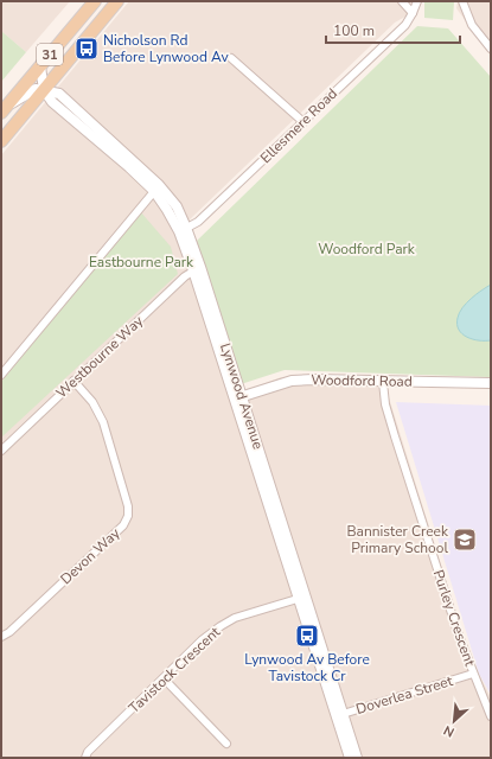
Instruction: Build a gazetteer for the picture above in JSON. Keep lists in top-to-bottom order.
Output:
{
  "streets": {
    "main road": ["31"],
    "street": [
      "Ellesmere Road",
      "Westbourne Way",
      "Woodford Road",
      "Lynwood Avenue",
      "Devon Way",
      "Purley Crescent",
      "Tavistock Crescent",
      "Doverlea Street"
    ]
  },
  "crossings": [
    ["31", "Lynwood Avenue"],
    ["Ellesmere Road", "Lynwood Avenue"],
    ["Westbourne Way", "Lynwood Avenue"],
    ["Westbourne Way", "Devon Way"],
    ["Woodford Road", "Lynwood Avenue"],
    ["Woodford Road", "Purley Crescent"],
    ["Lynwood Avenue", "Tavistock Crescent"],
    ["Lynwood Avenue", "Doverlea Street"],
    ["Purley Crescent", "Doverlea Street"]
  ],
  "parks": ["Woodford Park", "Eastbourne Park"],
  "places": {
    "bus stop": ["Nicholson Rd Before Lynwood Av", "Lynwood Av Before Tavistock Cr"],
    "school or university": ["Bannister Creek Primary School"]
  },
  "scale_bar": "100 m",
  "north": "bottom left"
}
